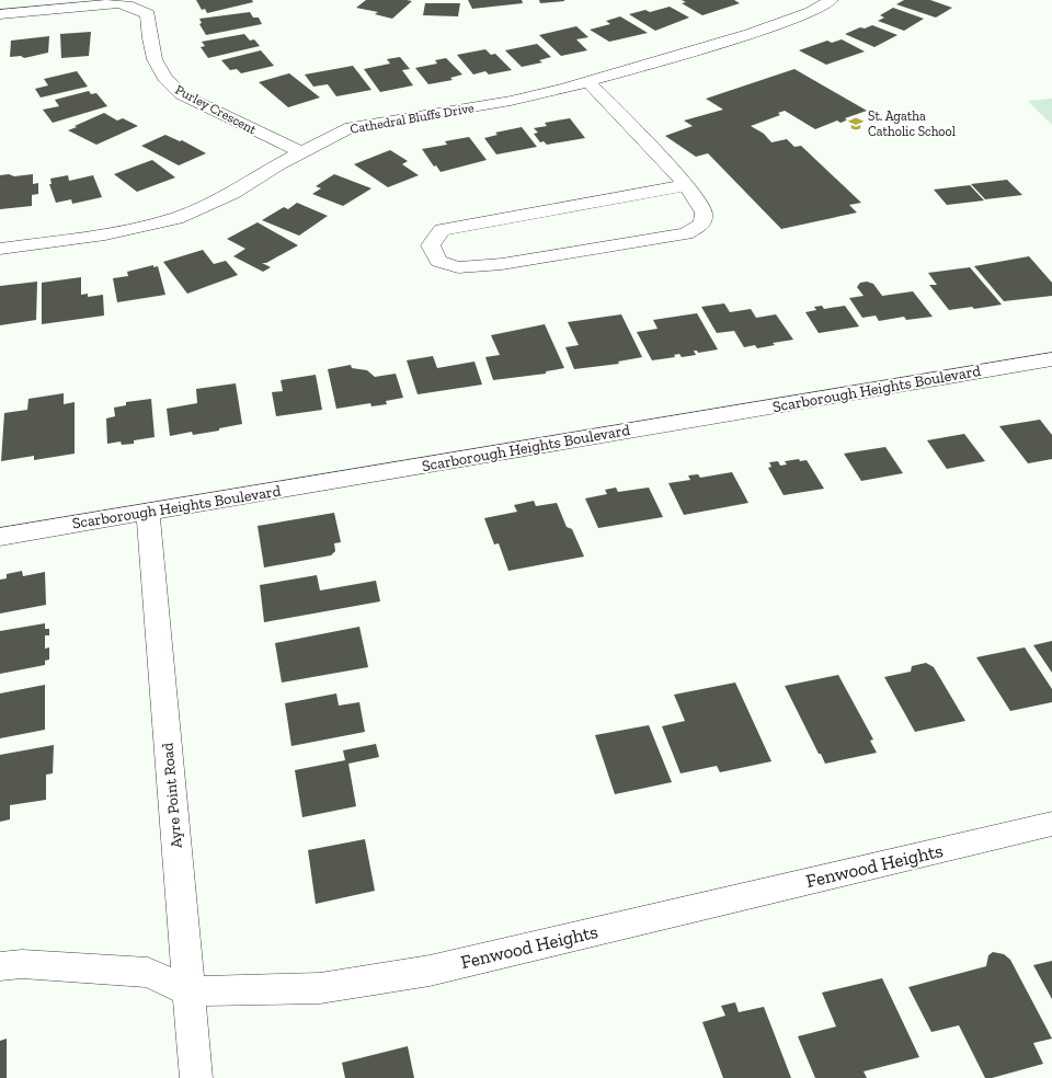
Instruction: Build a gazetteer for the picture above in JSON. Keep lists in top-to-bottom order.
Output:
{
  "streets": {
    "street": [
      "Purley Crescent",
      "Cathedral Bluffs Drive",
      "Scarborough Heights Boulevard",
      "Ayre Point Road",
      "Fenwood Heights"
    ]
  },
  "crossings": [
    ["Purley Crescent", "Cathedral Bluffs Drive"],
    ["Scarborough Heights Boulevard", "Ayre Point Road"],
    ["Ayre Point Road", "Fenwood Heights"]
  ],
  "places": {
    "school or university": ["St. Agatha Catholic School"]
  }
}
